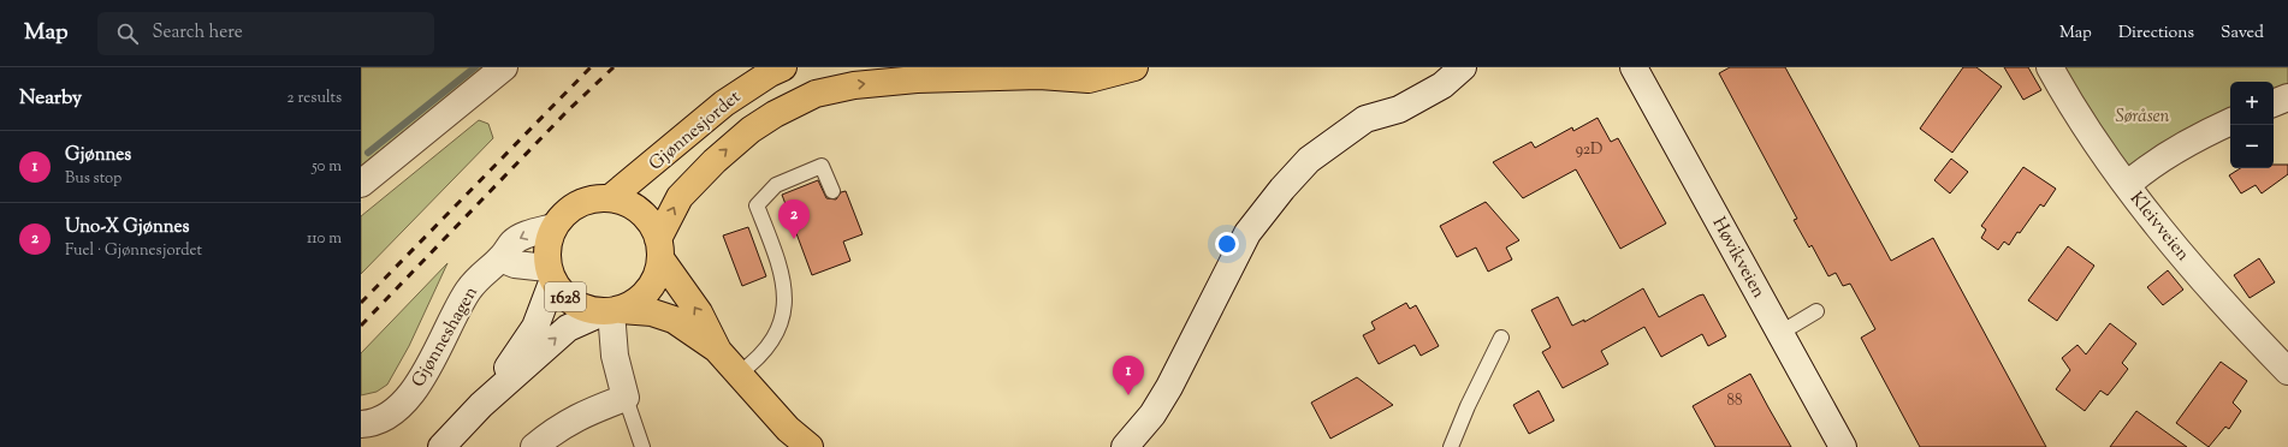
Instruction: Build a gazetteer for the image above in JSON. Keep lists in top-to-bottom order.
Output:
{
  "streets": {
    "main road": [
      "Gjønnesjordet",
      "Kleivveien",
      "Høvikveien",
      "1628",
      "Gjønneshagen"
    ]
  },
  "crossings": [
    ["Gjønnesjordet", "1628"],
    ["Gjønnesjordet", "Gjønneshagen"],
    ["1628", "Gjønneshagen"]
  ],
  "parks": ["Søråsen"],
  "house_numbers": ["92D", "88"],
  "page": {
    "header": "Map",
    "search": "Search here",
    "nav": ["Map", "Directions", "Saved"],
    "heading": ["Nearby", "2 results"],
    "map_buttons": ["+", "−"],
    "list": [
      {
        "mark": "1",
        "name": "Gjønnes",
        "note": "Bus stop",
        "value": "50 m"
      },
      {
        "mark": "2",
        "name": "Uno-X Gjønnes",
        "note": "Fuel · Gjønnesjordet",
        "value": "110 m"
      }
    ],
    "pins": ["2", "1"]
  }
}
